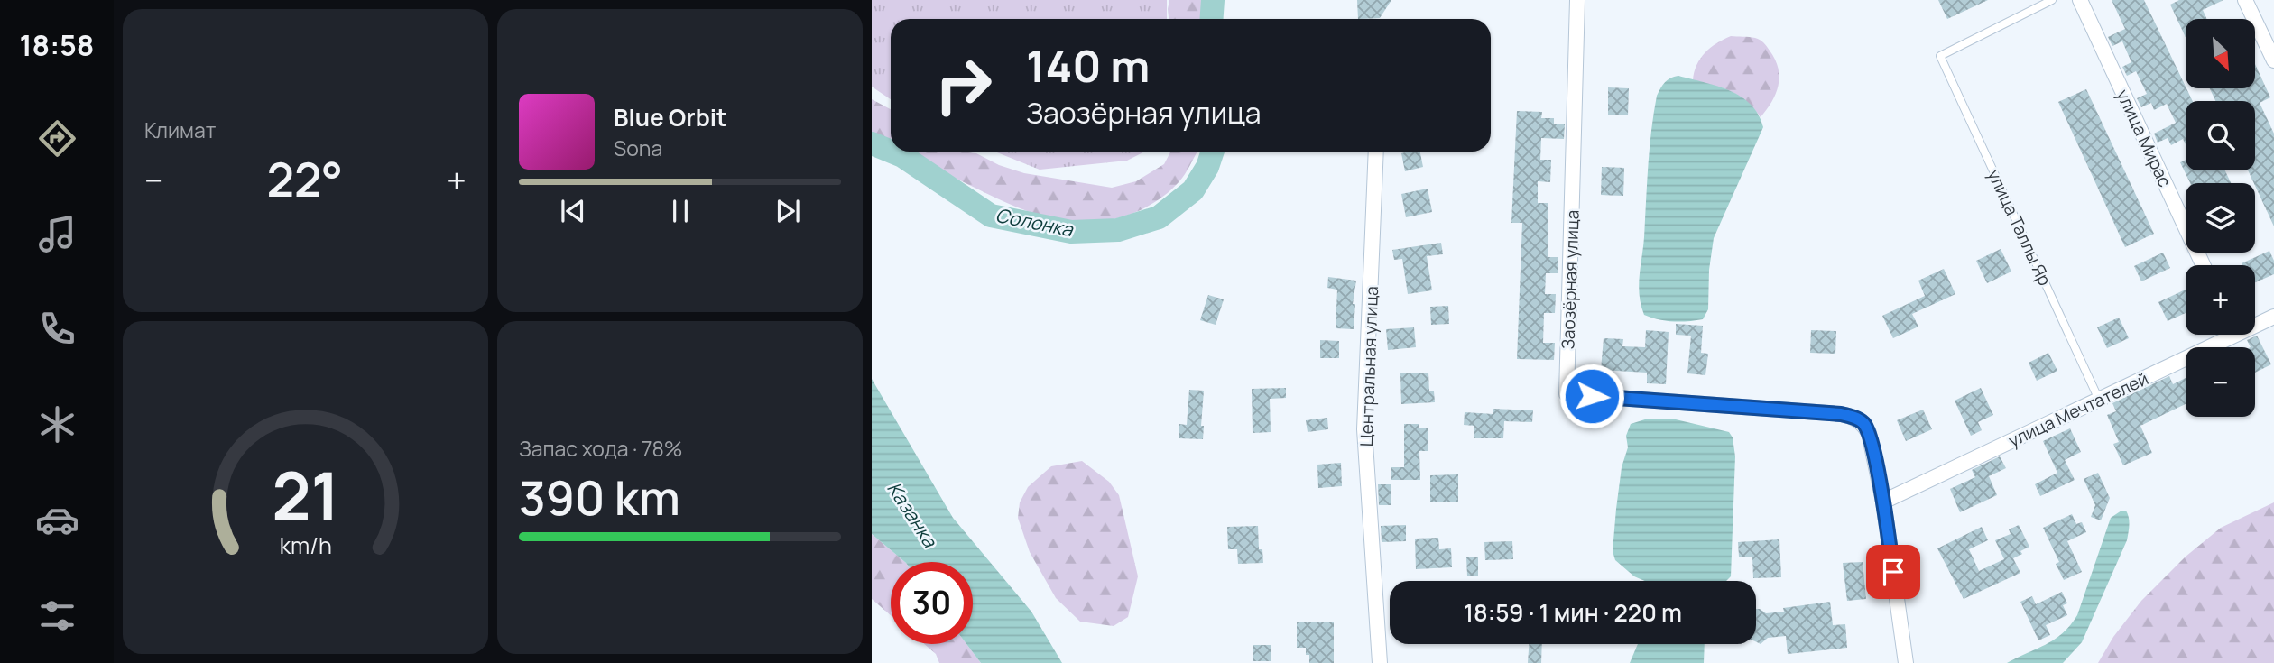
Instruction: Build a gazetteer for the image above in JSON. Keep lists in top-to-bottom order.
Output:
{
  "streets": {
    "street": [
      "улица Мирас",
      "Заозёрная улица",
      "Центральная улица",
      "улица Мечтателей"
    ],
    "lane": ["улица Таллы Яр"]
  },
  "crossings": [
    ["улица Таллы Яр", "улица Мечтателей"],
    ["Заозёрная улица", "улица Мечтателей"]
  ],
  "water": ["Солонка", "Казанка"],
  "north": "bottom right",
  "page": {
    "tabs": "18:58",
    "tile": [
      "Климат",
      ["Запас хода · 78%", "390 km"]
    ],
    "map_buttons": ["+", "−"],
    "turn": ["140 m", "Заозёрная улица"],
    "song": ["Blue Orbit", "Sona"],
    "heat": ["−", "22°", "+"],
    "limit": "30",
    "trip": "18:59 · 1 мин · 220 m",
    "gauge": ["21", "km/h"]
  }
}
